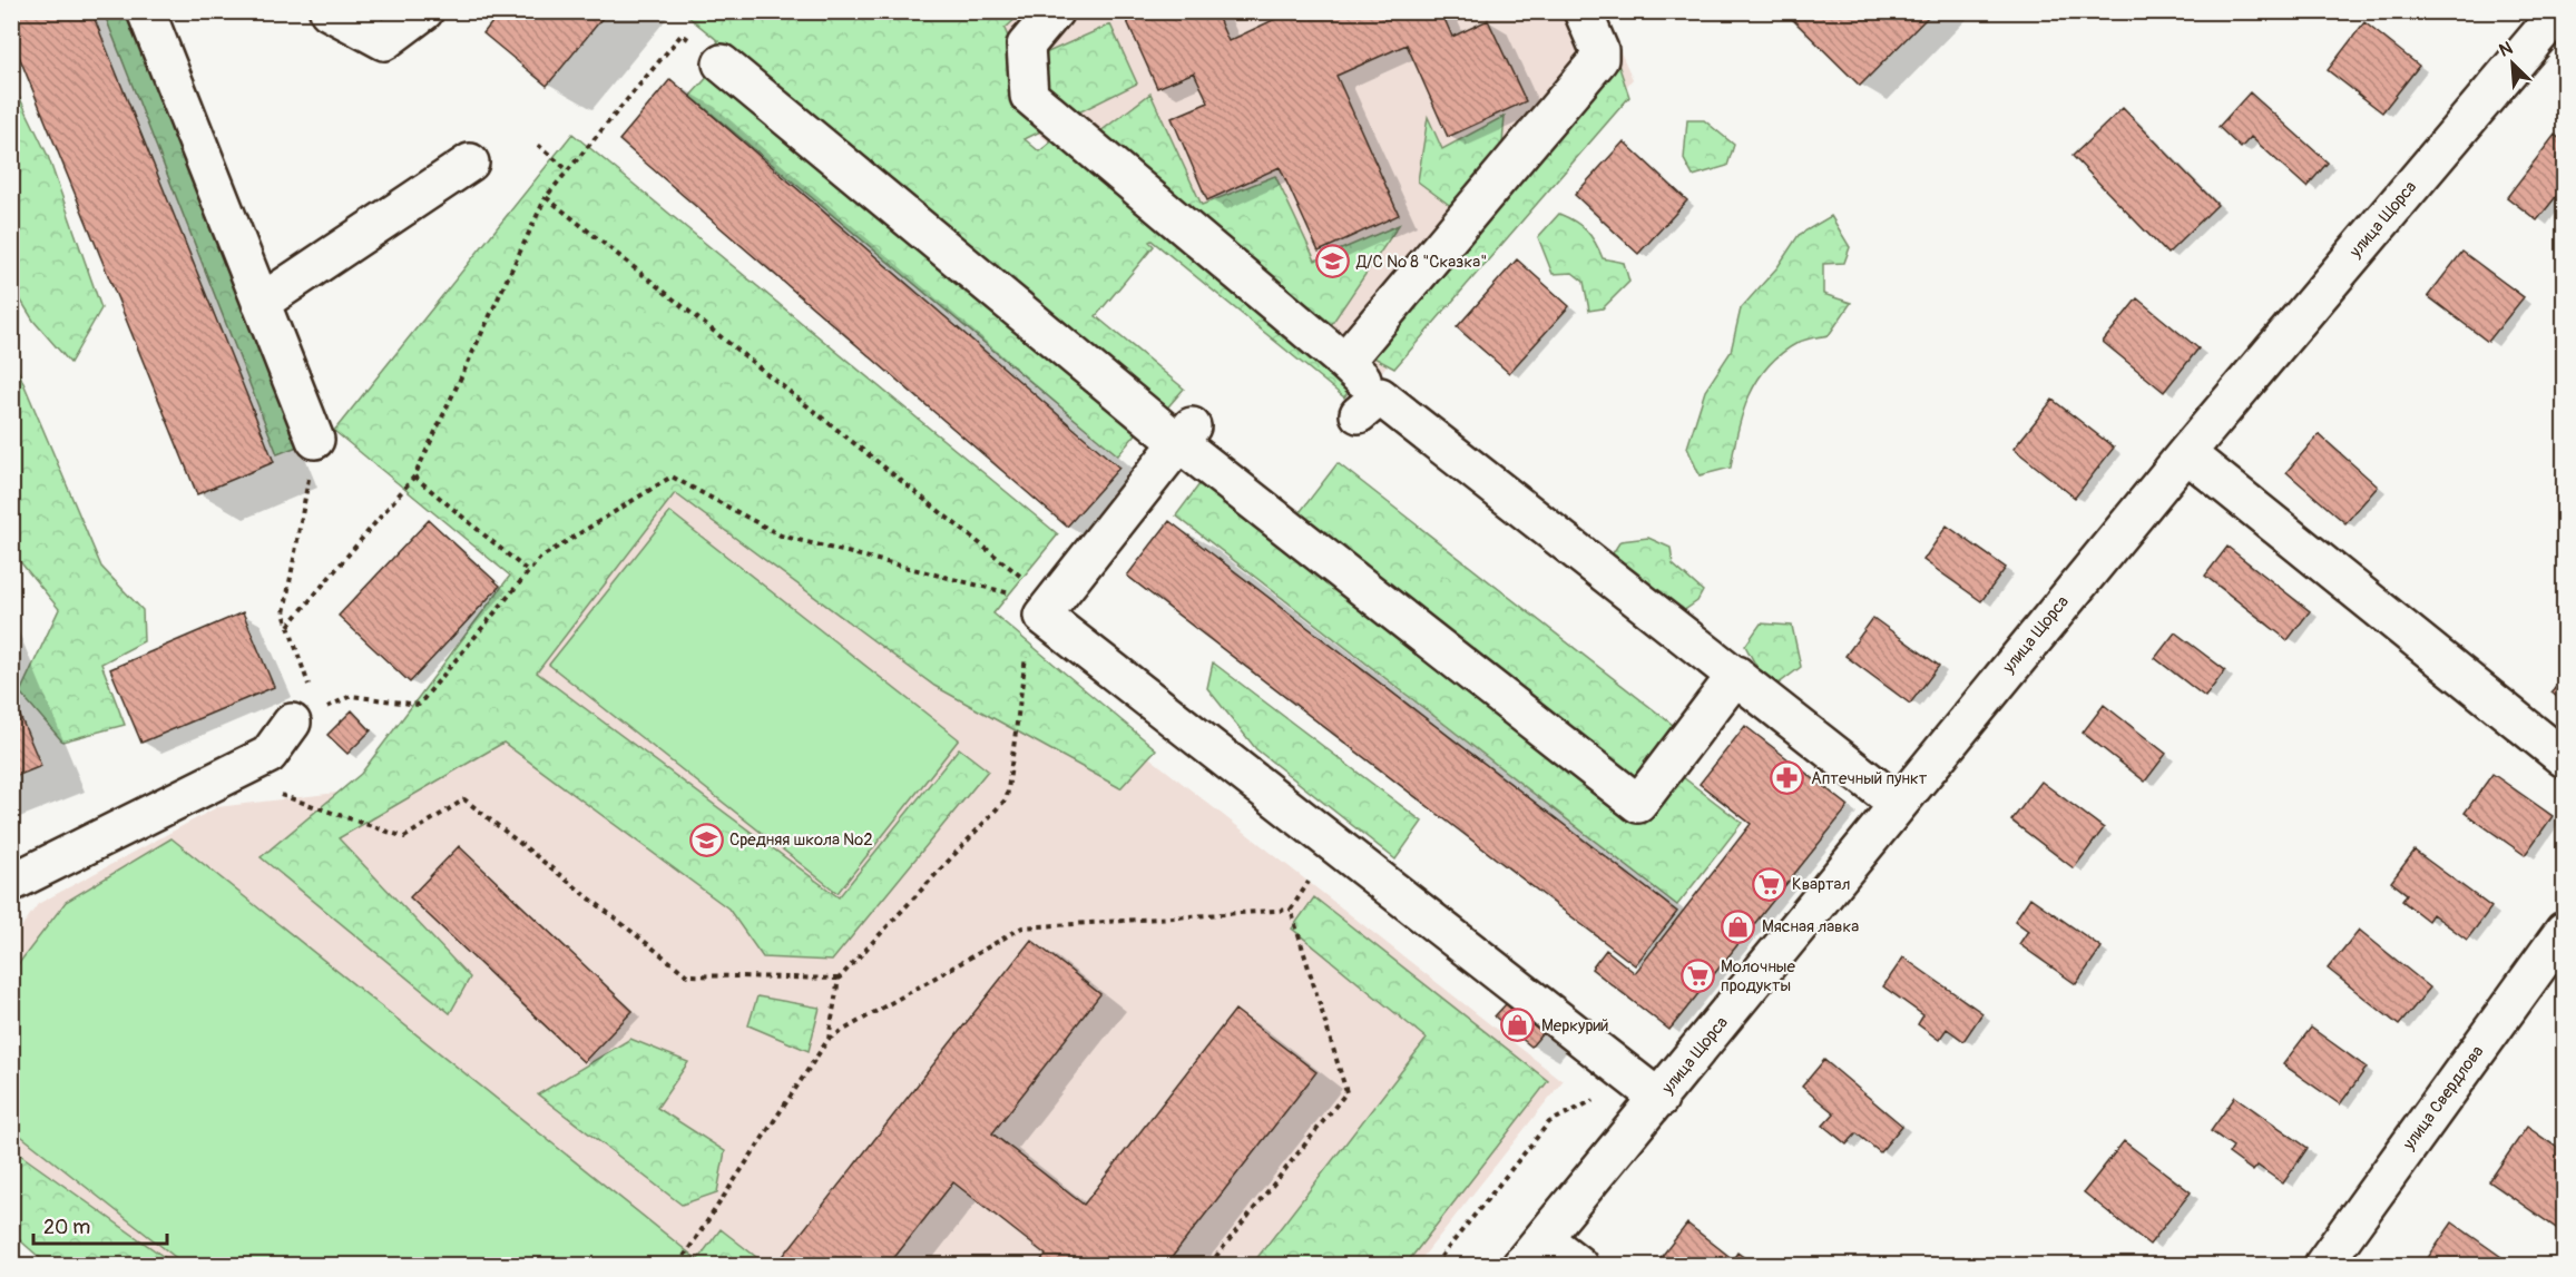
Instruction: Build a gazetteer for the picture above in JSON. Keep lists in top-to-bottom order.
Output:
{
  "streets": {
    "street": ["улица Щорса", "улица Свердлова"]
  },
  "places": {
    "school or university": ["Д/С № 8 \"Сказка\"", "Средняя школа №2"],
    "pharmacy": ["Аптечный пункт"],
    "supermarket": ["Квартал", "Молочные продукты"],
    "shop": ["Мясная лавка", "Меркурий"]
  },
  "scale_bar": "20 m",
  "north": "top left"
}
